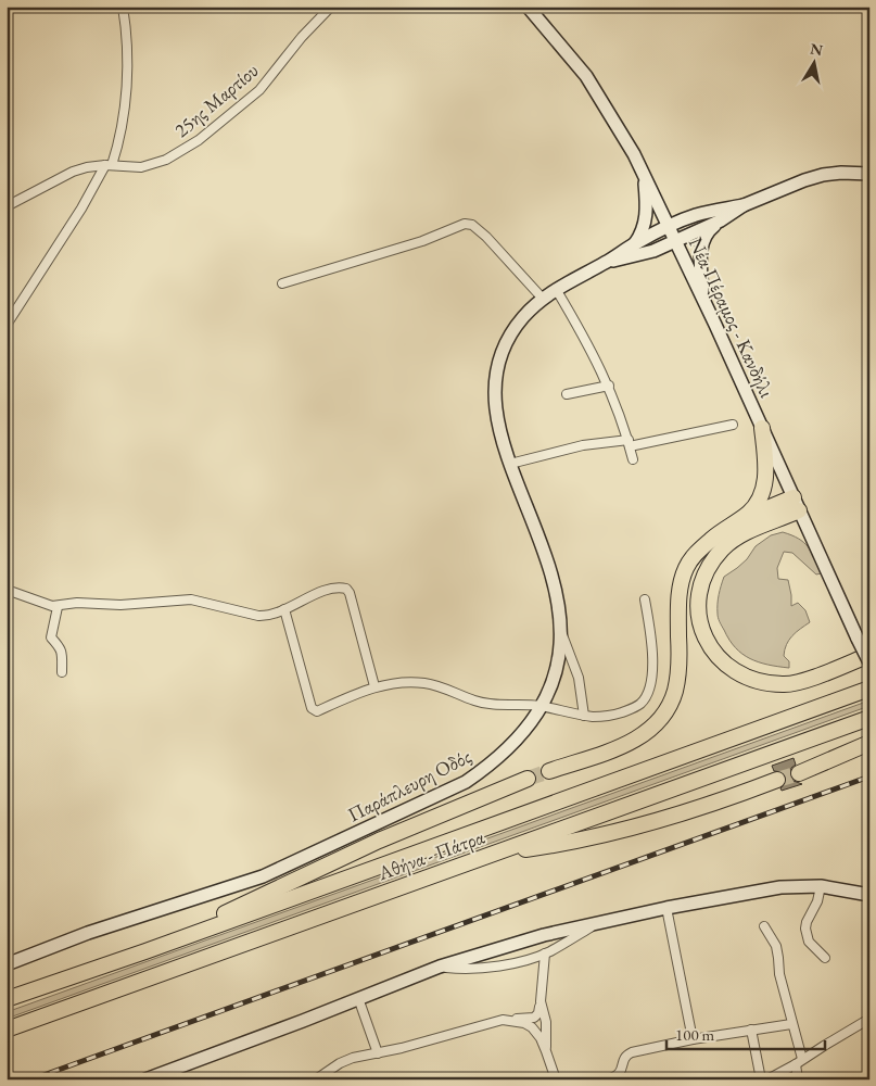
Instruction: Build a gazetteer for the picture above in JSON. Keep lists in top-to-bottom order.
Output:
{
  "streets": {
    "highway": ["Αθήνα - Πάτρα"],
    "street": ["25ης Μαρτίου", "Νέα Πέραμος - Κανδήλι", "Παράπλευρη Οδός"]
  },
  "crossings": [
    ["Νέα Πέραμος - Κανδήλι", "Παράπλευρη Οδός"]
  ],
  "scale_bar": "100 m",
  "north": "top"
}
